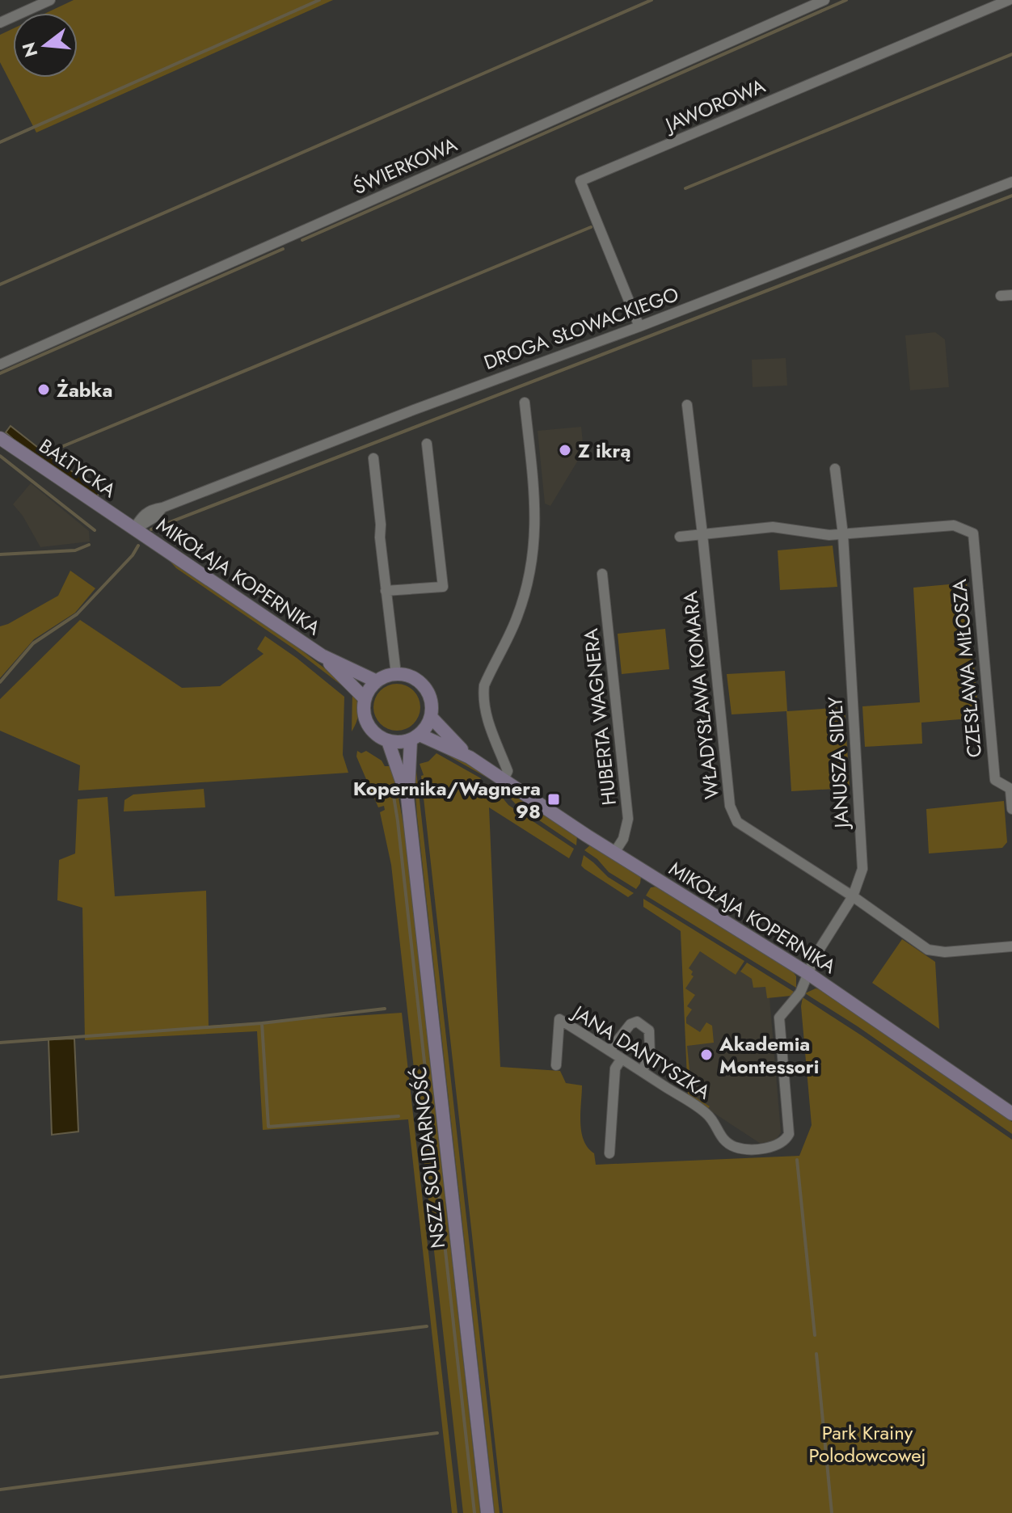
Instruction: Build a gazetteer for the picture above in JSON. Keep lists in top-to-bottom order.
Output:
{
  "streets": {
    "main road": ["BAŁTYCKA", "MIKOŁAJA KOPERNIKA", "NSZZ SOLIDARNOŚĆ"],
    "street": [
      "JAWOROWA",
      "ŚWIERKOWA",
      "DROGA SŁOWACKIEGO",
      "CZESŁAWA MIŁOSZA",
      "WŁADYSŁAWA KOMARA",
      "HUBERTA WAGNERA",
      "JANUSZA SIDŁY",
      "JANA DANTYSZKA"
    ]
  },
  "crossings": [
    ["JAWOROWA", "DROGA SŁOWACKIEGO"],
    ["DROGA SŁOWACKIEGO", "BAŁTYCKA"],
    ["DROGA SŁOWACKIEGO", "MIKOŁAJA KOPERNIKA"],
    ["BAŁTYCKA", "MIKOŁAJA KOPERNIKA"],
    ["MIKOŁAJA KOPERNIKA", "HUBERTA WAGNERA"],
    ["MIKOŁAJA KOPERNIKA", "JANUSZA SIDŁY"],
    ["MIKOŁAJA KOPERNIKA", "JANA DANTYSZKA"],
    ["MIKOŁAJA KOPERNIKA", "NSZZ SOLIDARNOŚĆ"],
    ["CZESŁAWA MIŁOSZA", "JANUSZA SIDŁY"],
    ["WŁADYSŁAWA KOMARA", "JANUSZA SIDŁY"],
    ["JANUSZA SIDŁY", "JANA DANTYSZKA"]
  ],
  "parks": ["Park Krainy Polodowcowej"],
  "places": {
    "other": ["Żabka", "Z ikrą", "Akademia Montessori"],
    "transit": ["Kopernika/Wagnera 98"]
  },
  "north": "left"
}
